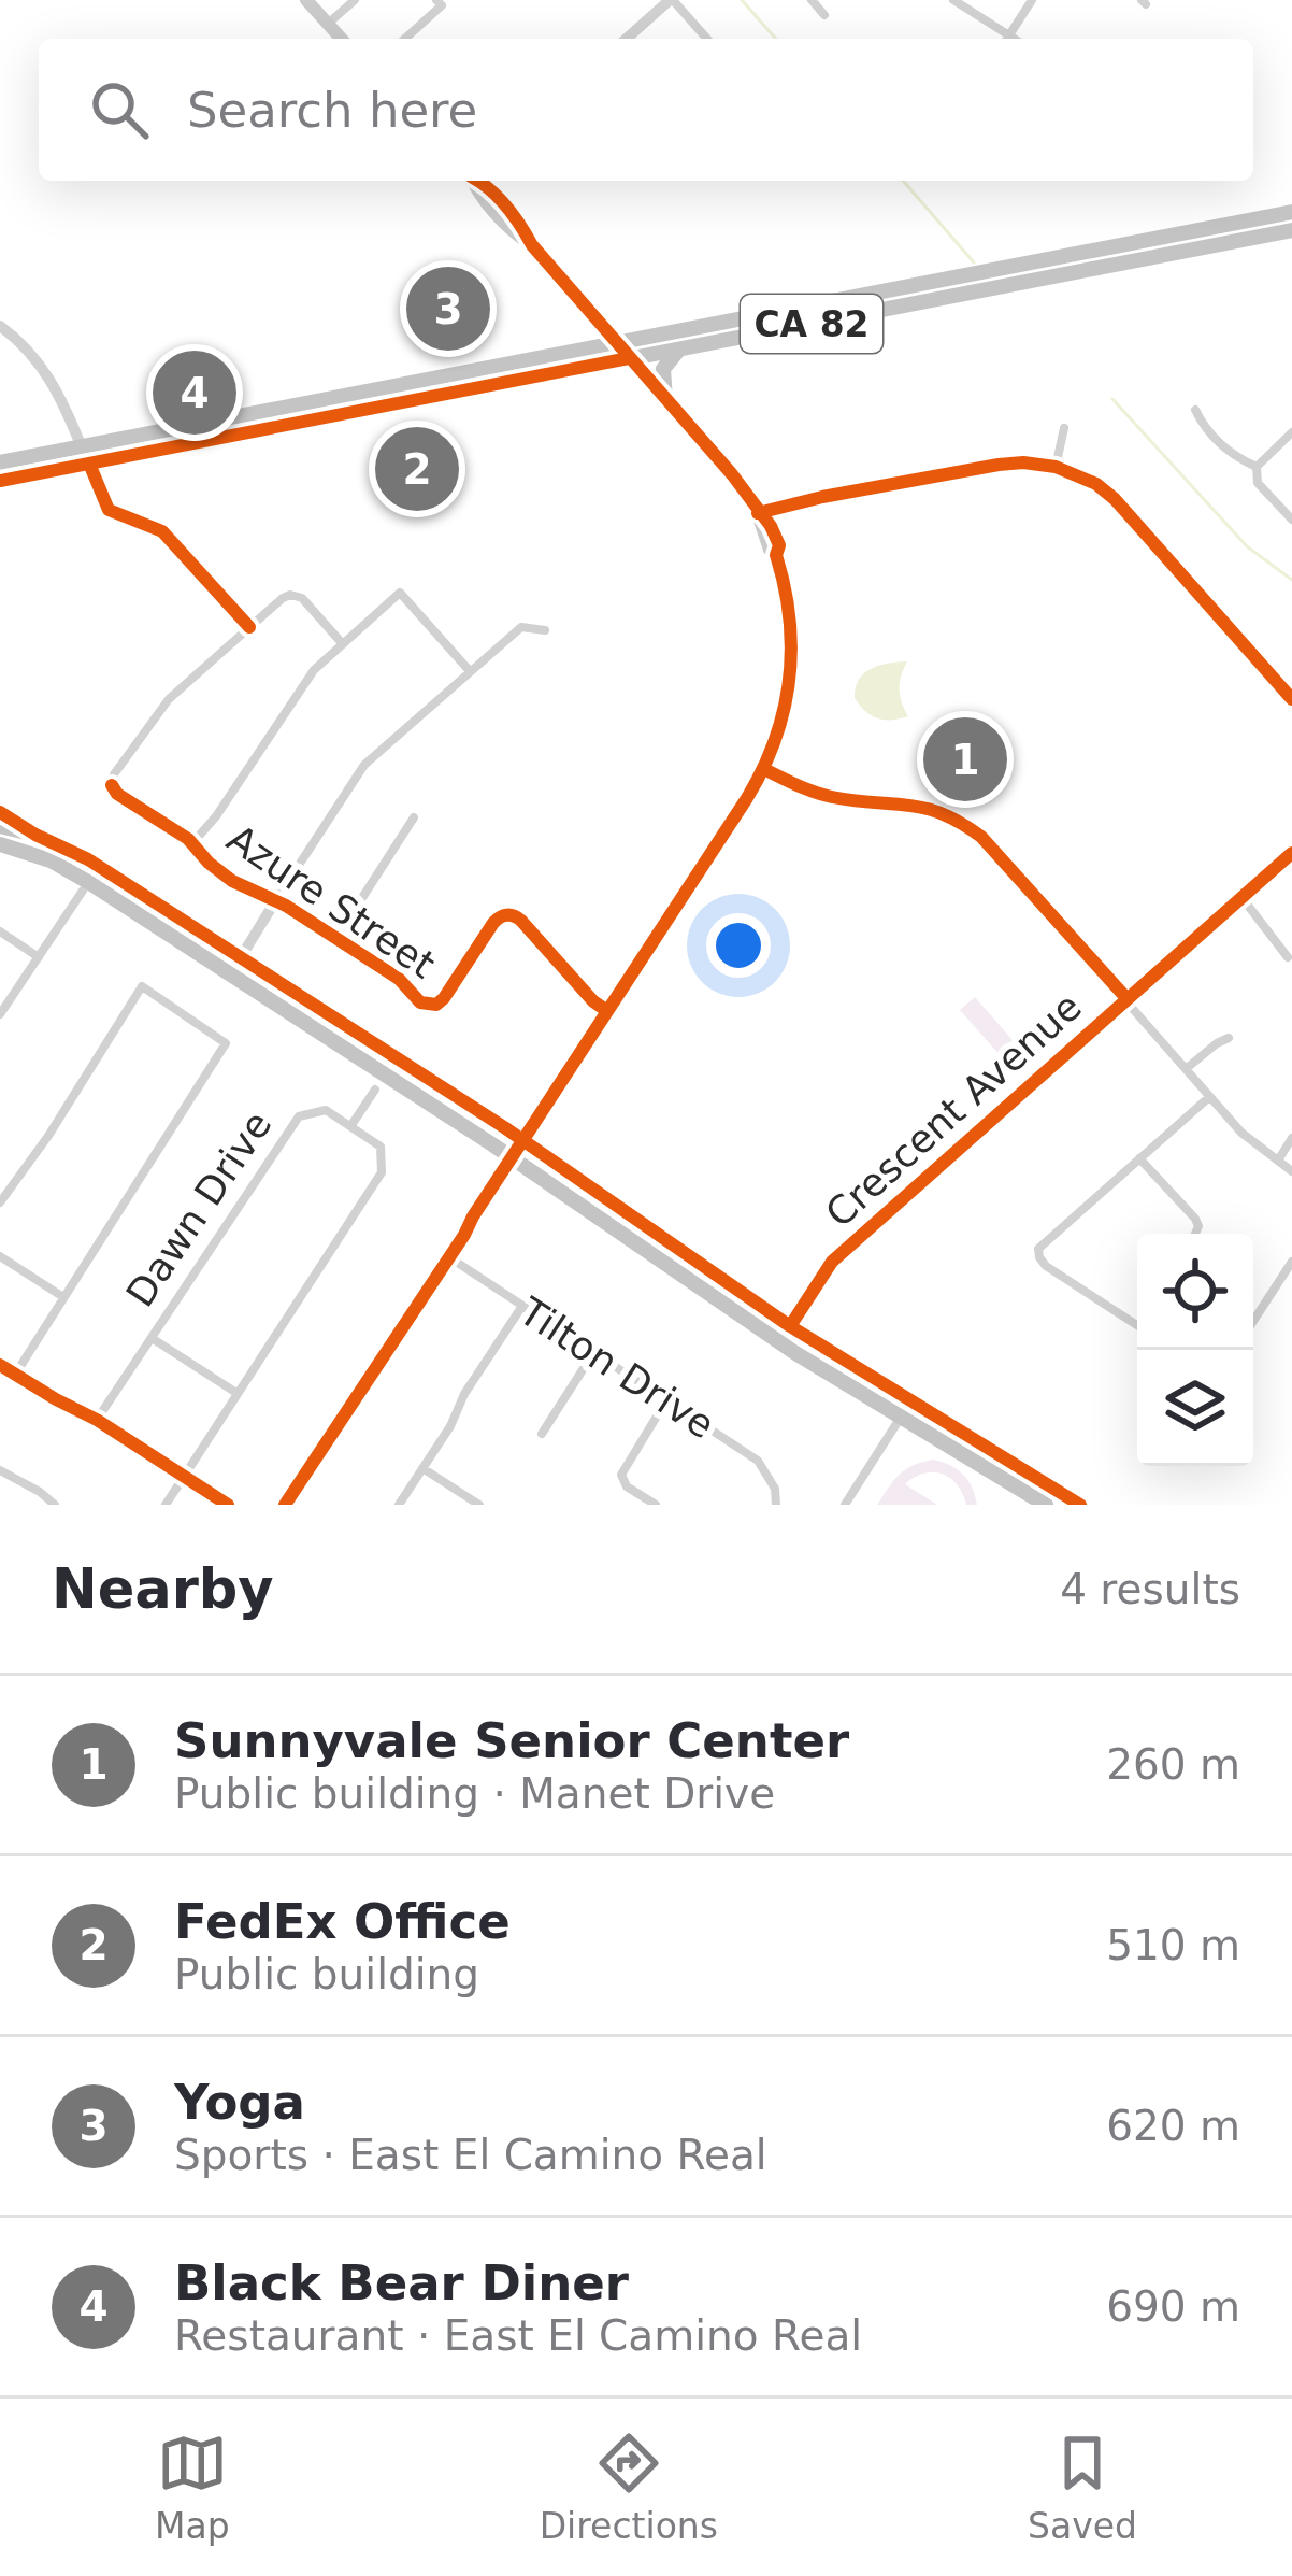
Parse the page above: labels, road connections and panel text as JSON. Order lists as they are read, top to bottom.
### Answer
{
  "streets": {
    "main road": ["CA 82"],
    "street": [
      "Azure Street",
      "Crescent Avenue",
      "Dawn Drive",
      "Tilton Drive"
    ]
  },
  "page": {
    "search": "Search here",
    "pins": [
      "3",
      "4",
      "2",
      "1"
    ],
    "heading": ["Nearby", "4 results"],
    "list": [
      {
        "mark": "1",
        "name": "Sunnyvale Senior Center",
        "note": "Public building · Manet Drive",
        "value": "260 m"
      },
      {
        "mark": "2",
        "name": "FedEx Office",
        "note": "Public building",
        "value": "510 m"
      },
      {
        "mark": "3",
        "name": "Yoga",
        "note": "Sports · East El Camino Real",
        "value": "620 m"
      },
      {
        "mark": "4",
        "name": "Black Bear Diner",
        "note": "Restaurant · East El Camino Real",
        "value": "690 m"
      }
    ],
    "nav": ["Map", "Directions", "Saved"]
  }
}
